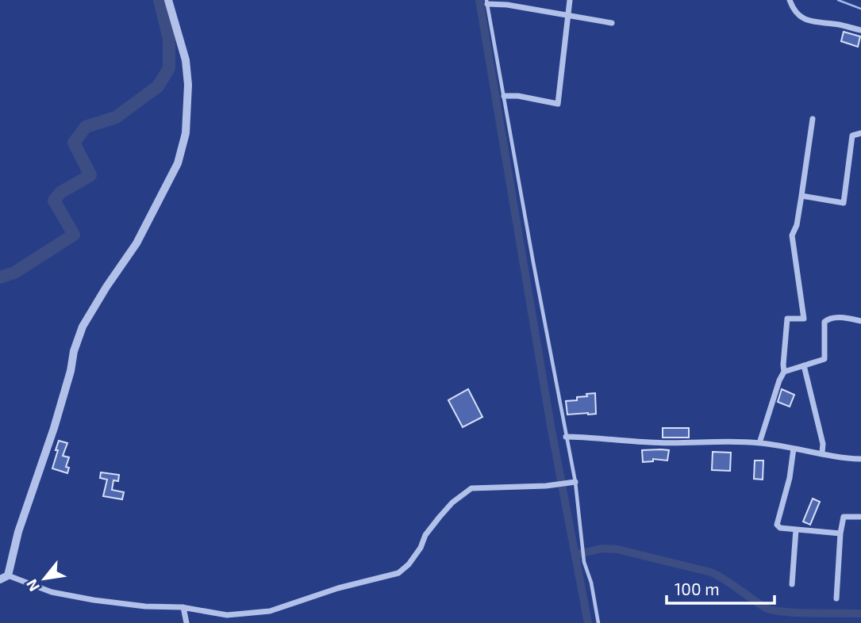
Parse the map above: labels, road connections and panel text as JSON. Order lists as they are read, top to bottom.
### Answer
{
  "scale_bar": "100 m",
  "north": "bottom left"
}
